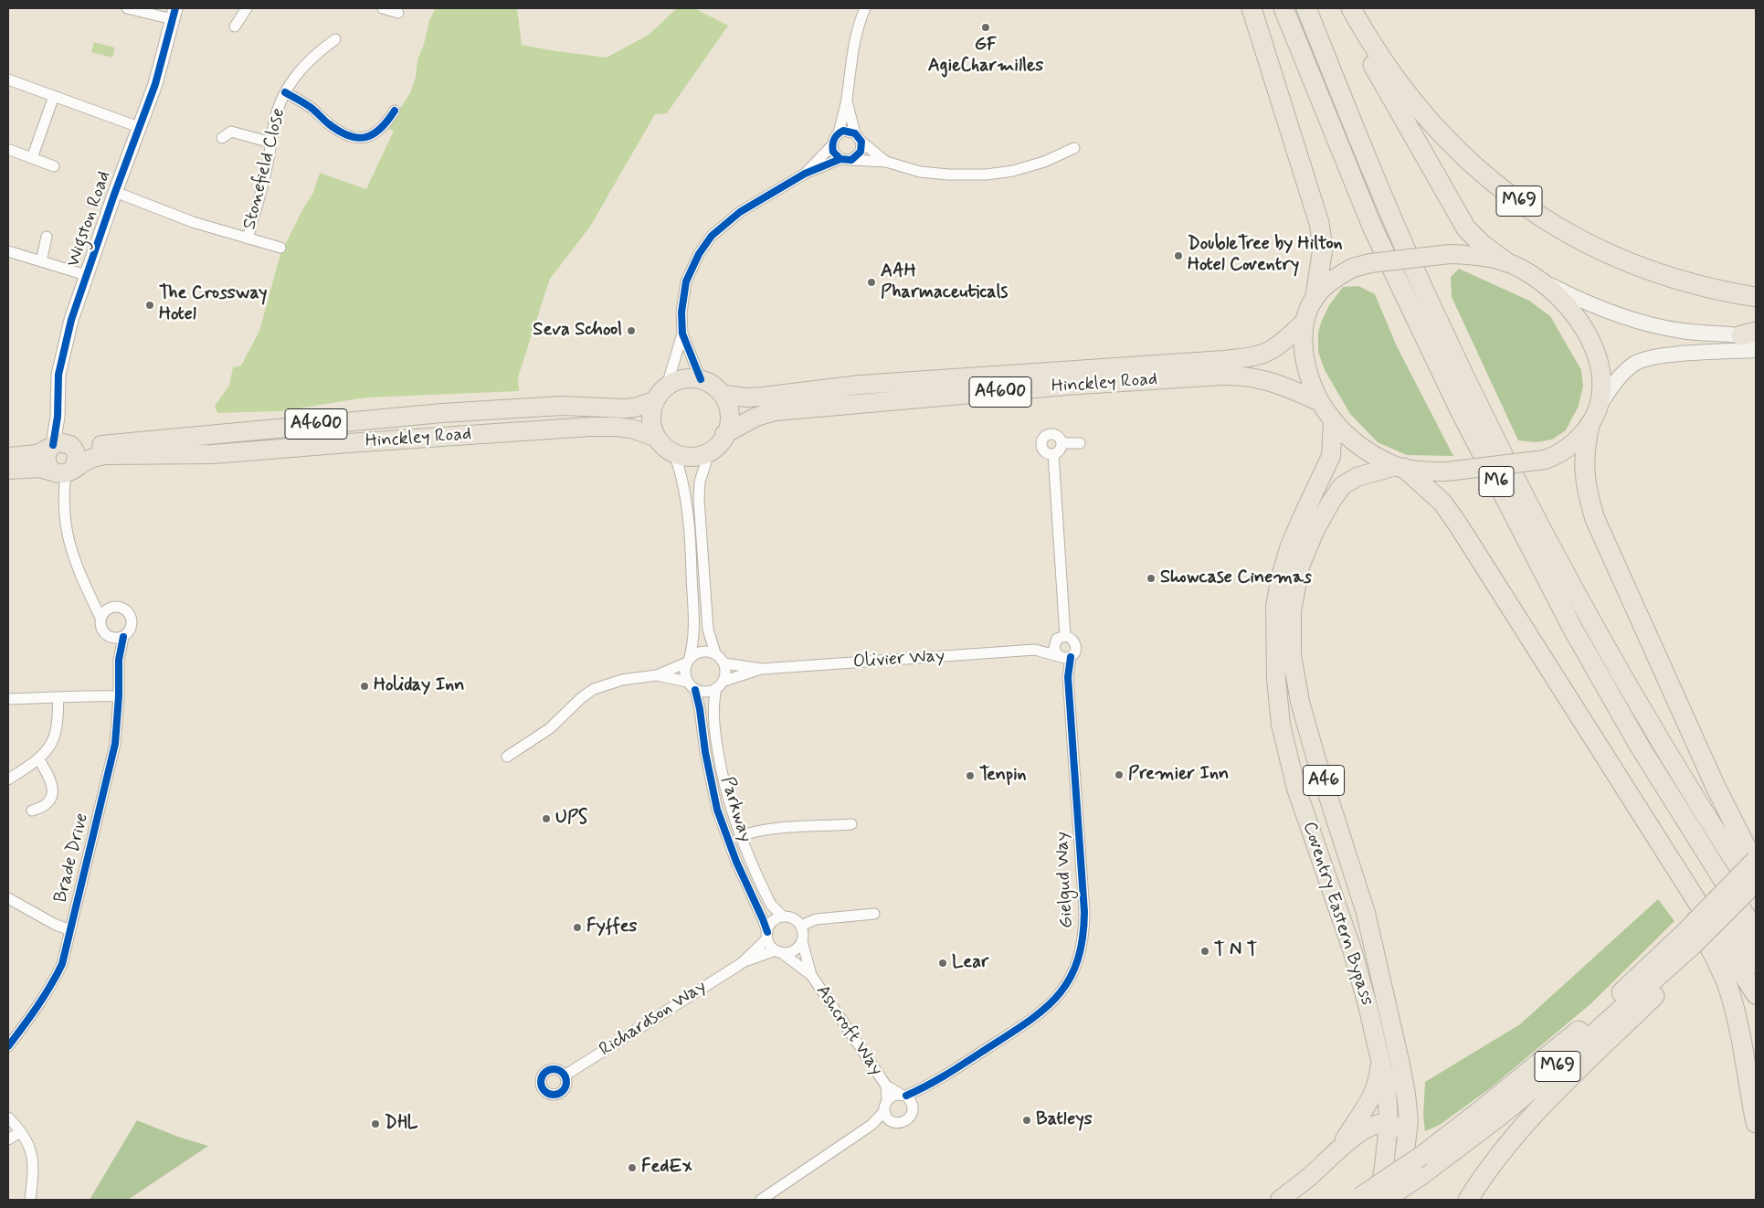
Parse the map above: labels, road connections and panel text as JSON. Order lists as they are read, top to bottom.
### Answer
{
  "streets": {
    "highway": [
      "M69",
      "Hinckley Road",
      "A4600",
      "M6",
      "A46",
      "Coventry Eastern Bypass"
    ],
    "street": [
      "Stonefield Close",
      "Wigston Road",
      "Olivier Way",
      "Parkway",
      "Brade Drive",
      "Gielgud Way",
      "Richardson Way",
      "Ashcroft Way"
    ]
  },
  "crossings": [
    ["M69", "Coventry Eastern Bypass"],
    ["Wigston Road", "Hinckley Road"],
    ["Olivier Way", "Parkway"],
    ["Olivier Way", "Gielgud Way"],
    ["A46", "Coventry Eastern Bypass"],
    ["Parkway", "Richardson Way"],
    ["Parkway", "Ashcroft Way"],
    ["Gielgud Way", "Ashcroft Way"],
    ["Richardson Way", "Ashcroft Way"]
  ],
  "places": [
    "GF AgieCharmilles",
    "DoubleTree by Hilton Hotel Coventry",
    "AAH Pharmaceuticals",
    "The Crossway Hotel",
    "Seva School",
    "Showcase Cinemas",
    "Holiday Inn",
    "Premier Inn",
    "Tenpin",
    "UPS",
    "Fyffes",
    "T N T",
    "Lear",
    "Batleys",
    "DHL",
    "FedEx"
  ]
}
